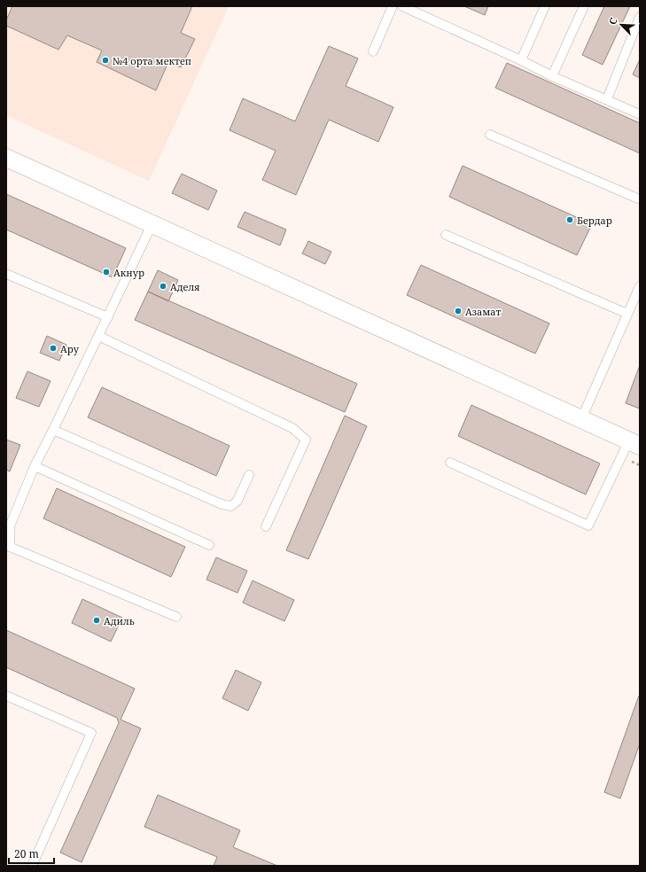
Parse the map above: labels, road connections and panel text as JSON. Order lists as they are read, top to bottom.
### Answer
{
  "places": [
    "№4 орта мектеп",
    "Бердар",
    "Акнур",
    "Аделя",
    "Азамат",
    "Ару",
    "Адиль"
  ],
  "scale_bar": "20 m",
  "north": "top left"
}
